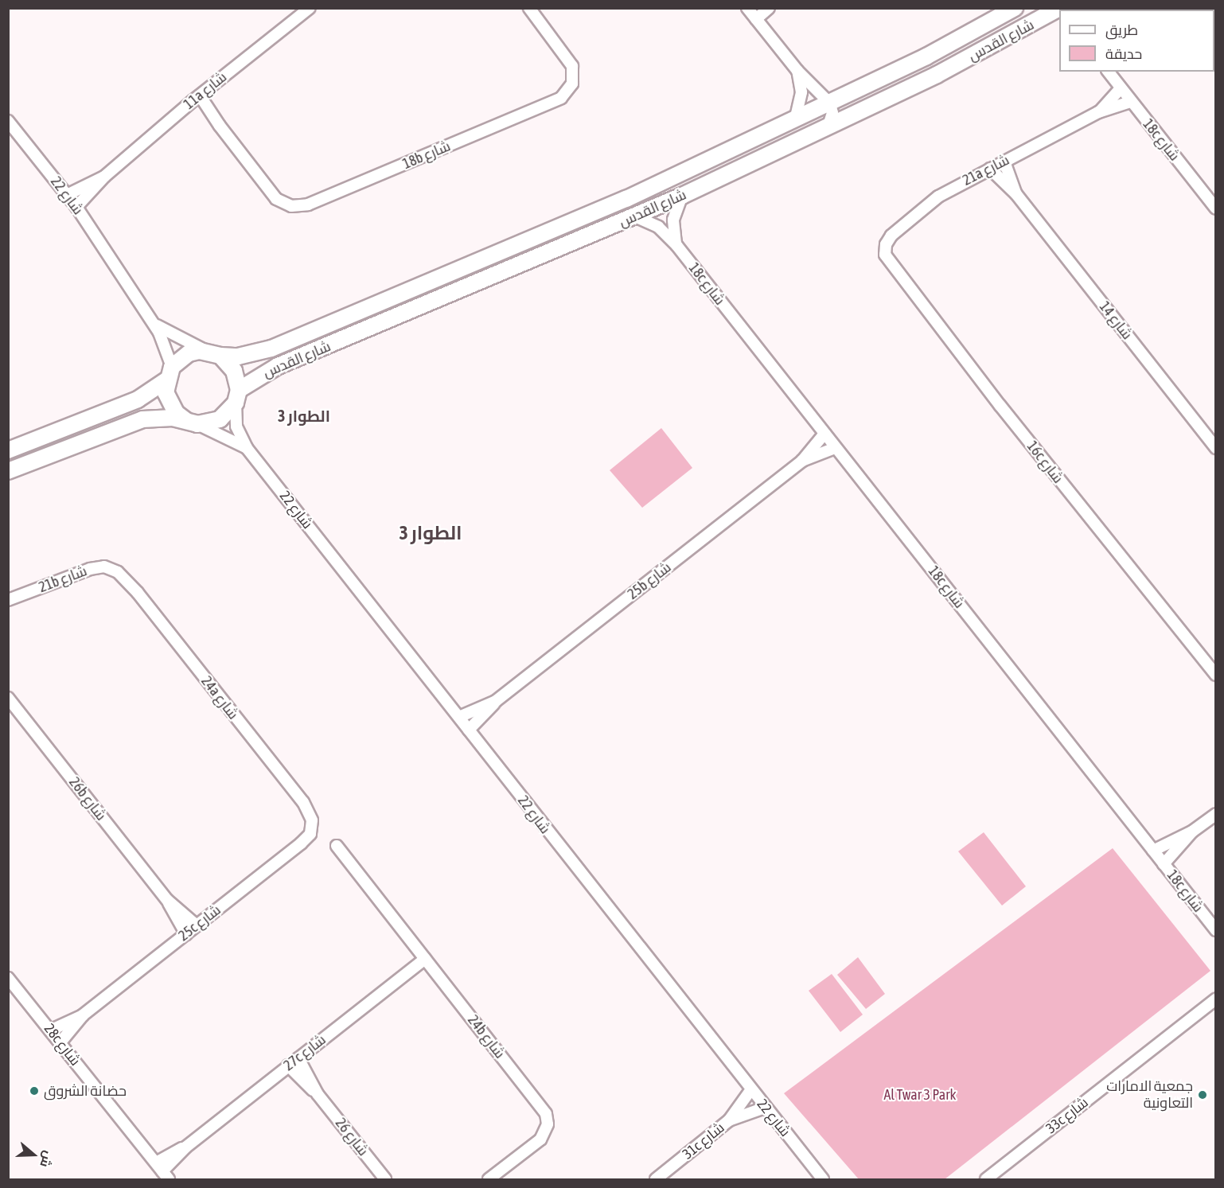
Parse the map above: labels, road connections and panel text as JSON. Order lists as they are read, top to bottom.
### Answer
{
  "streets": {
    "main road": ["شارع القدس"],
    "street": [
      "11a شارع",
      "18c شارع",
      "18b شارع",
      "21a شارع",
      "شارع 22",
      "شارع 14",
      "16c شارع",
      "21b شارع",
      "25b شارع",
      "24a شارع",
      "26b شارع",
      "25c شارع",
      "24b شارع",
      "28c شارع",
      "27c شارع",
      "33c شارع",
      "شارع 26",
      "31c شارع"
    ]
  },
  "crossings": [
    ["شارع القدس", "18c شارع"],
    ["شارع القدس", "شارع 22"],
    ["11a شارع", "18b شارع"],
    ["11a شارع", "شارع 22"],
    ["18c شارع", "21a شارع"],
    ["18c شارع", "25b شارع"],
    ["21a شارع", "شارع 14"],
    ["21a شارع", "16c شارع"],
    ["شارع 22", "25b شارع"],
    ["شارع 22", "31c شارع"],
    ["21b شارع", "24a شارع"],
    ["24a شارع", "25c شارع"],
    ["26b شارع", "25c شارع"],
    ["25c شارع", "28c شارع"],
    ["24b شارع", "27c شارع"],
    ["28c شارع", "27c شارع"],
    ["27c شارع", "شارع 26"]
  ],
  "districts": ["الطوار 3", "الطوار 3"],
  "parks": ["Al Twar 3 Park"],
  "places": ["حضانة الشروق", "جمعية الامارات التعاونية"],
  "legend": ["طريق", "حديقة"],
  "north": "right"
}
